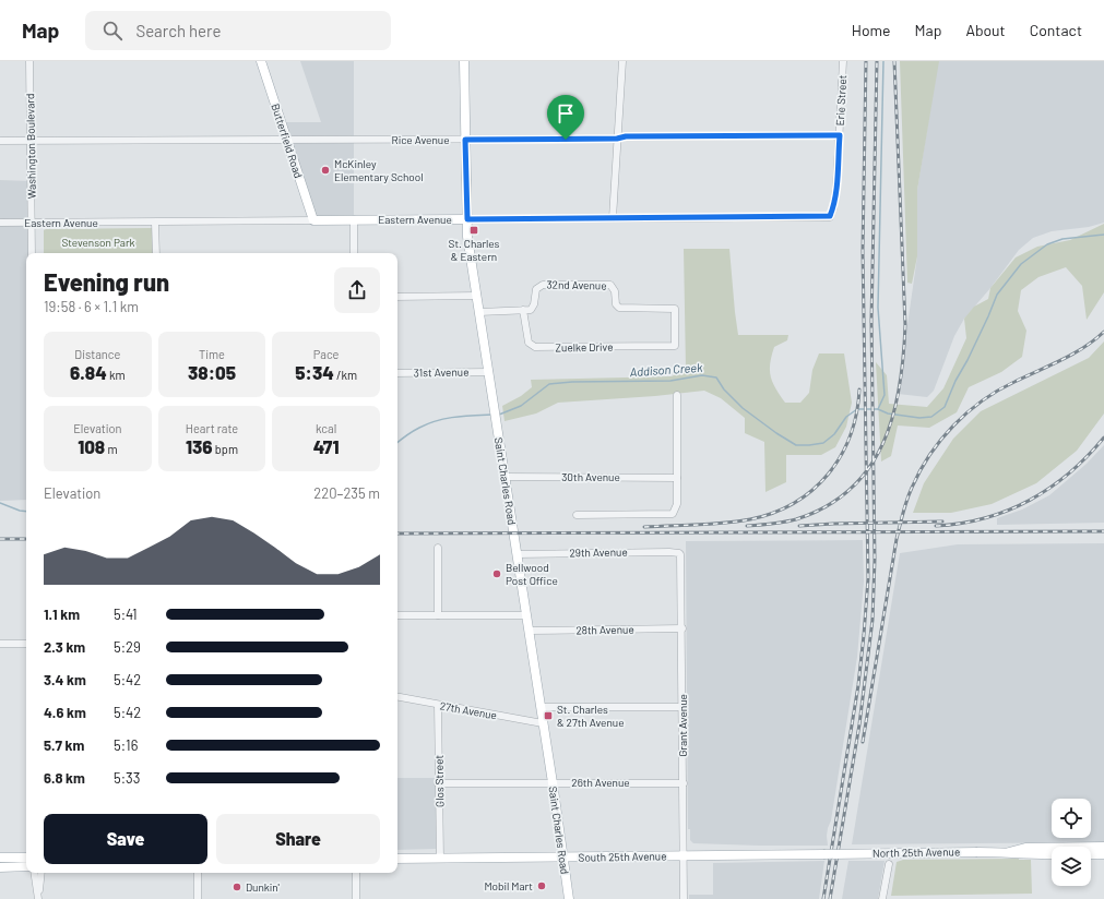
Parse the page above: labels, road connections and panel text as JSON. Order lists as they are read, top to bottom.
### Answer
{
  "streets": {
    "main road": [
      "Butterfield Road",
      "Eastern Avenue",
      "Saint Charles Road",
      "North 25th Avenue",
      "South 25th Avenue"
    ],
    "street": [
      "Erie Street",
      "Rice Avenue",
      "Washington Boulevard",
      "32nd Avenue",
      "Zuelke Drive",
      "31st Avenue",
      "30th Avenue",
      "29th Avenue",
      "28th Avenue",
      "27th Avenue",
      "Grant Avenue",
      "Glos Street",
      "26th Avenue"
    ]
  },
  "crossings": [
    ["Erie Street", "Rice Avenue"],
    ["Erie Street", "Eastern Avenue"],
    ["Rice Avenue", "Butterfield Road"],
    ["Rice Avenue", "Washington Boulevard"],
    ["Rice Avenue", "Saint Charles Road"],
    ["Butterfield Road", "Eastern Avenue"],
    ["Washington Boulevard", "Eastern Avenue"],
    ["Eastern Avenue", "Saint Charles Road"],
    ["32nd Avenue", "Zuelke Drive"],
    ["31st Avenue", "Saint Charles Road"],
    ["30th Avenue", "Saint Charles Road"],
    ["Saint Charles Road", "29th Avenue"],
    ["Saint Charles Road", "28th Avenue"],
    ["Saint Charles Road", "27th Avenue"],
    ["Saint Charles Road", "26th Avenue"],
    ["Saint Charles Road", "South 25th Avenue"],
    ["29th Avenue", "Grant Avenue"],
    ["28th Avenue", "Grant Avenue"],
    ["27th Avenue", "Glos Street"],
    ["Grant Avenue", "26th Avenue"],
    ["Grant Avenue", "South 25th Avenue"],
    ["Glos Street", "26th Avenue"],
    ["Glos Street", "South 25th Avenue"],
    ["North 25th Avenue", "South 25th Avenue"]
  ],
  "water": ["Addison Creek"],
  "parks": ["Stevenson Park"],
  "places": {
    "other": [
      "McKinley Elementary School",
      "Bellwood Post Office",
      "Mobil Mart",
      "Dunkin'"
    ],
    "transit": ["St. Charles & Eastern", "St. Charles & 27th Avenue"]
  },
  "page": {
    "header": "Map",
    "search": "Search here",
    "nav": [
      "Home",
      "Map",
      "About",
      "Contact"
    ],
    "heading": ["Evening run", "19:58 · 6 × 1.1 km"],
    "stats": [
      ["Distance", "6.84 km"],
      ["Time", "38:05"],
      ["Pace", "5:34 /km"],
      ["Elevation", "108 m"],
      ["Heart rate", "136 bpm"],
      ["kcal", "471"]
    ],
    "chart": ["Elevation", "220–235 m"],
    "list": [
      {
        "name": "1.1 km",
        "note": "5:41"
      },
      {
        "name": "2.3 km",
        "note": "5:29"
      },
      {
        "name": "3.4 km",
        "note": "5:42"
      },
      {
        "name": "4.6 km",
        "note": "5:42"
      },
      {
        "name": "5.7 km",
        "note": "5:16"
      },
      {
        "name": "6.8 km",
        "note": "5:33"
      }
    ],
    "buttons": ["Save", "Share"]
  }
}
